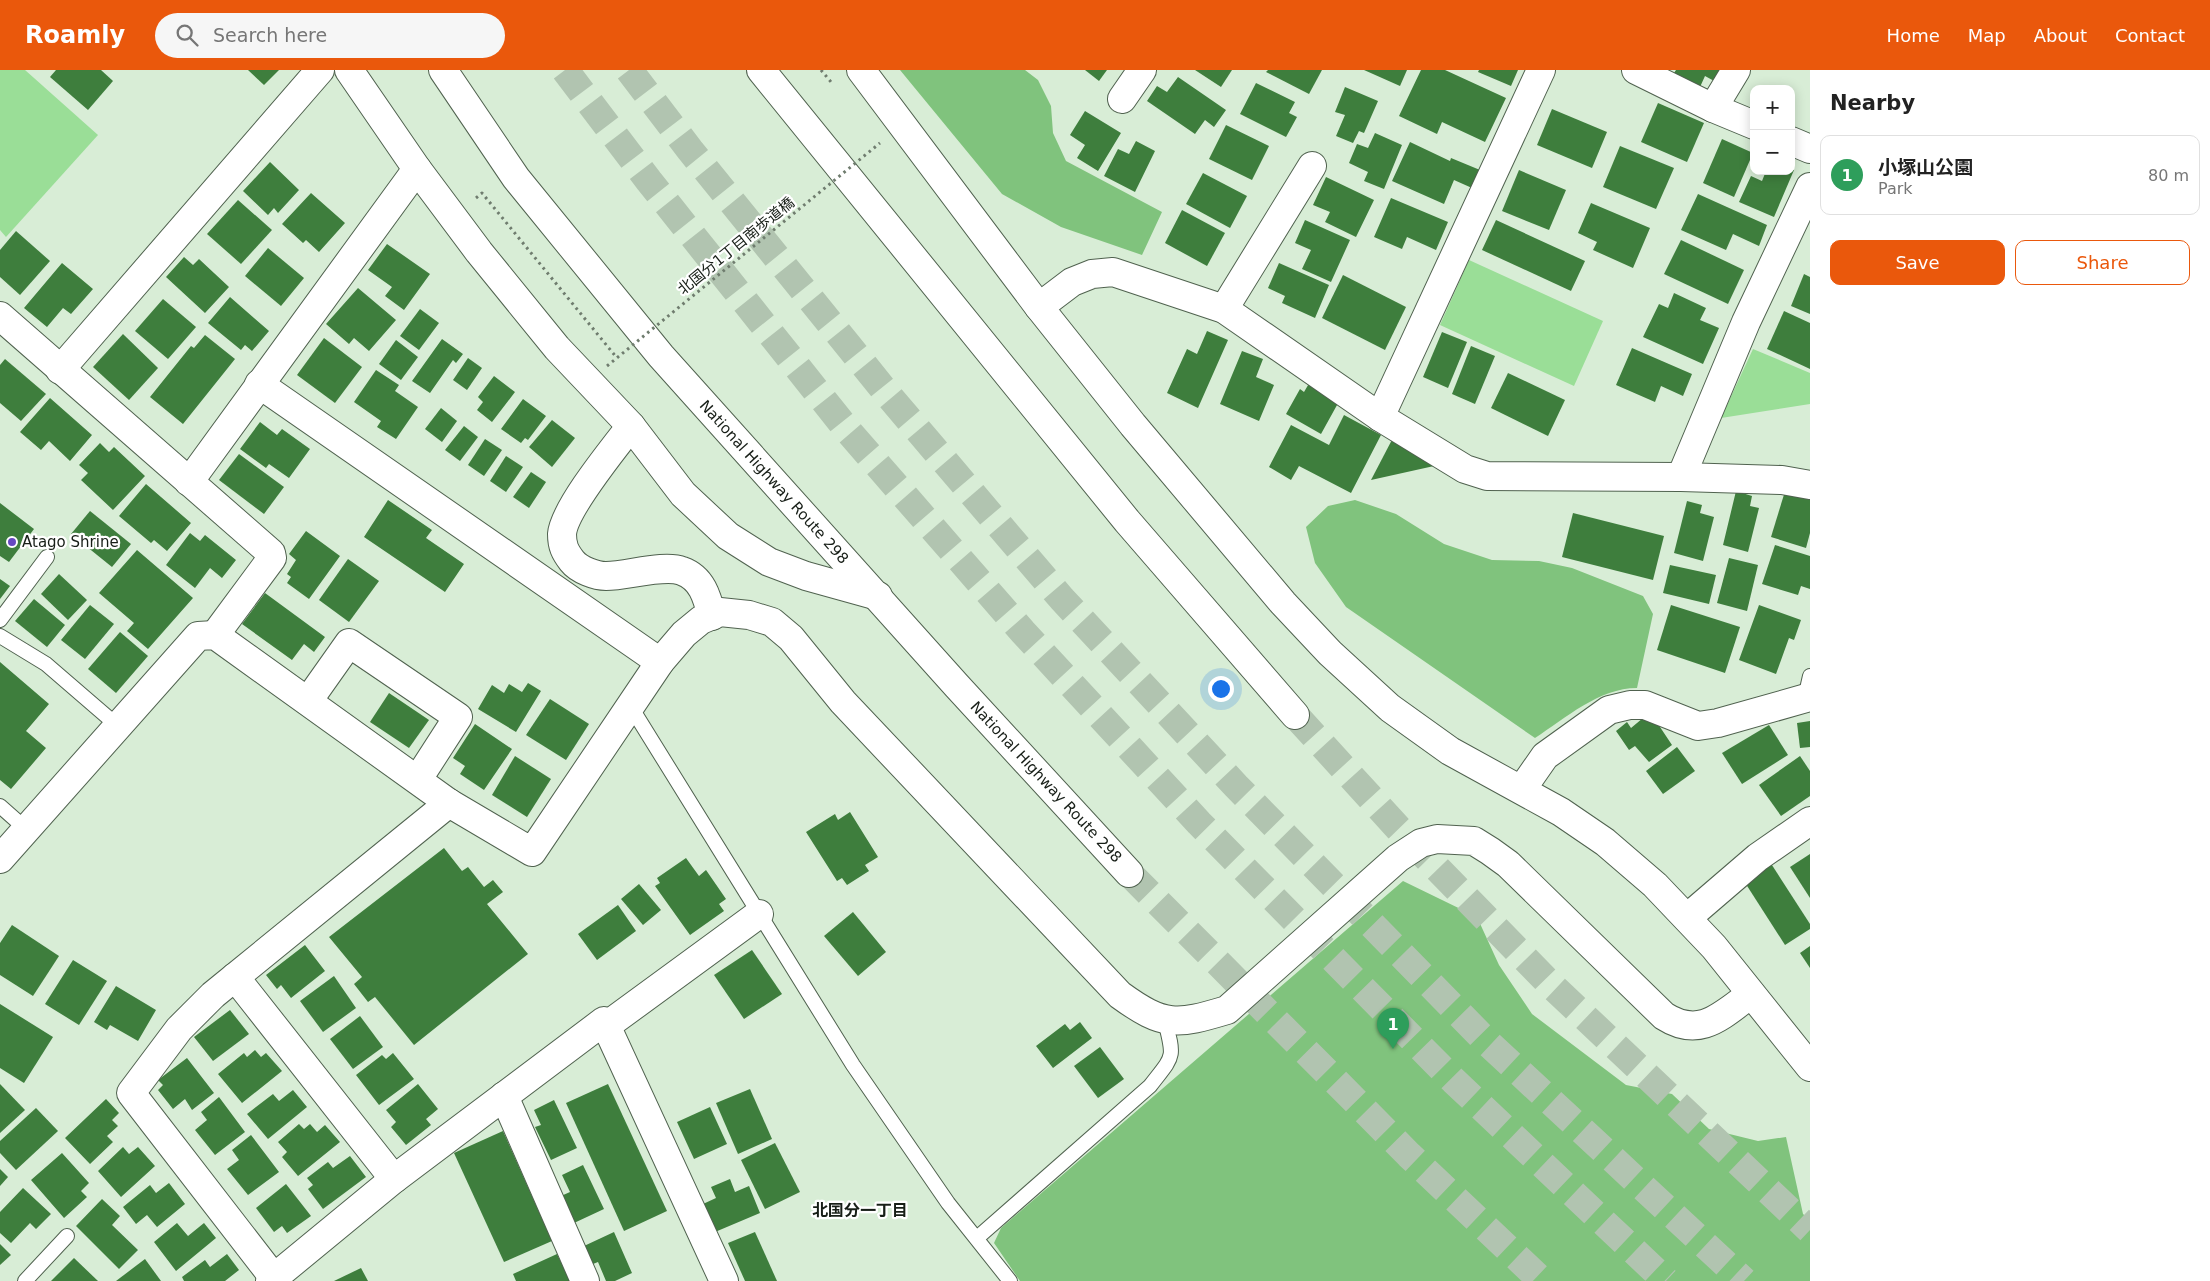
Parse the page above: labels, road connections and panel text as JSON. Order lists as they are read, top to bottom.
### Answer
{
  "streets": {
    "main road": ["National Highway Route 298"],
    "path": ["北国分1丁目南歩道橋"]
  },
  "districts": ["北国分一丁目"],
  "places": ["Atago Shrine"],
  "page": {
    "header": "Roamly",
    "search": "Search here",
    "nav": [
      "Home",
      "Map",
      "About",
      "Contact"
    ],
    "heading": "Nearby",
    "map_buttons": ["+", "−"],
    "list": [
      {
        "mark": "1",
        "name": "小塚山公園",
        "note": "Park",
        "value": "80 m"
      }
    ],
    "buttons": ["Save", "Share"],
    "pins": "1"
  }
}
